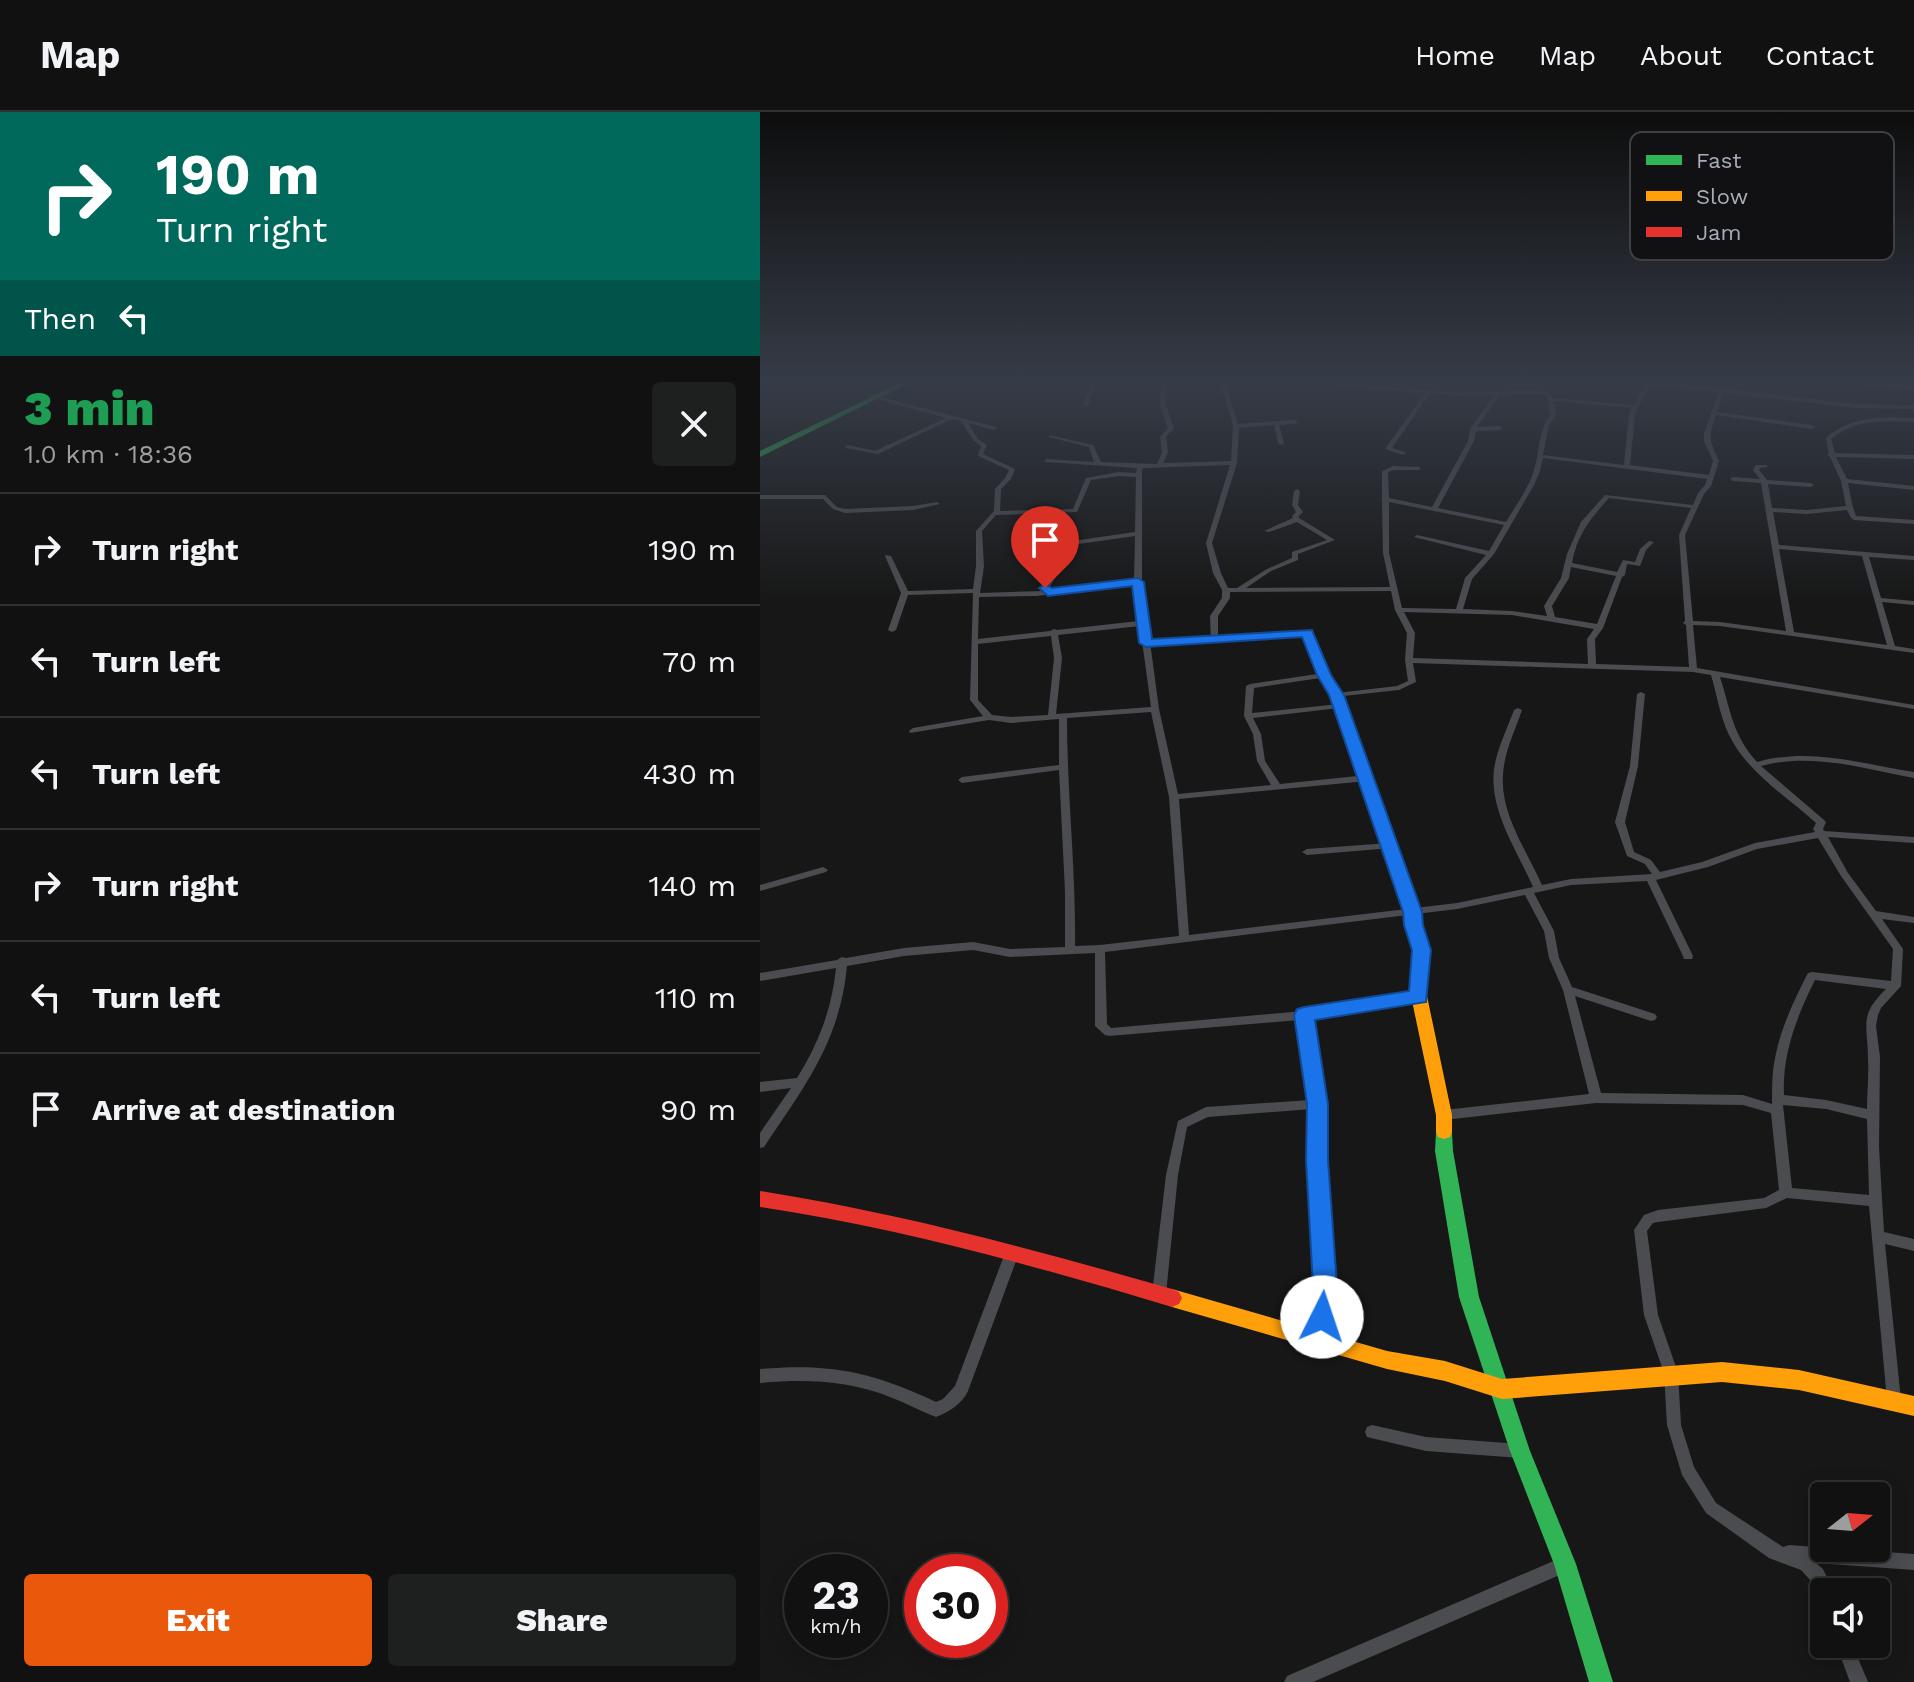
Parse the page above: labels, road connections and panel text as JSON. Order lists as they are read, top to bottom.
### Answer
{
  "legend": ["Fast", "Slow", "Jam"],
  "north": "right",
  "page": {
    "header": "Map",
    "nav": [
      "Home",
      "Map",
      "About",
      "Contact"
    ],
    "turn": ["190 m", "Turn right"],
    "then": "Then",
    "heading": ["3 min", "1.0 km · 18:36"],
    "list": [
      {
        "name": "Turn right",
        "value": "190 m"
      },
      {
        "name": "Turn left",
        "value": "70 m"
      },
      {
        "name": "Turn left",
        "value": "430 m"
      },
      {
        "name": "Turn right",
        "value": "140 m"
      },
      {
        "name": "Turn left",
        "value": "110 m"
      },
      {
        "name": "Arrive at destination",
        "value": "90 m"
      }
    ],
    "speed": "23 km/h",
    "limit": "30",
    "buttons": ["Exit", "Share"]
  }
}
